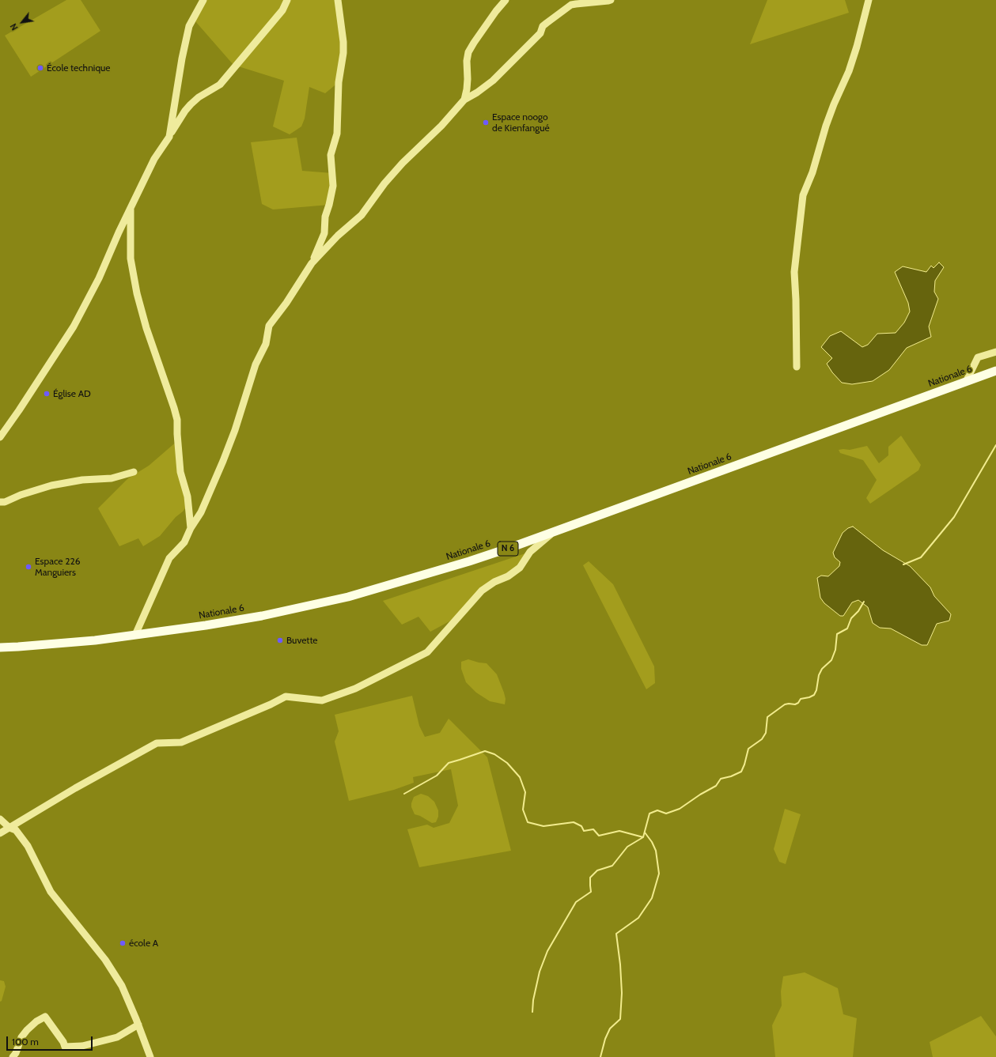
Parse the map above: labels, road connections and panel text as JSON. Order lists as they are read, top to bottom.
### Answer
{
  "streets": {
    "main road": ["Nationale 6", "N 6"]
  },
  "places": [
    "École technique",
    "Espace noogo de Kienfangué",
    "Église AD",
    "Espace 226 Manguiers",
    "Buvette",
    "école A"
  ],
  "scale_bar": "100 m",
  "north": "bottom left"
}
